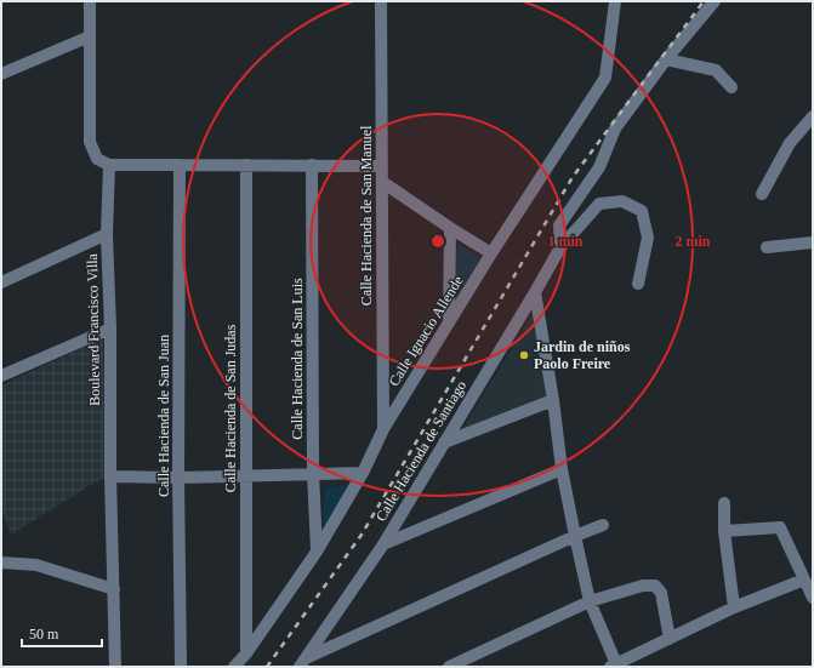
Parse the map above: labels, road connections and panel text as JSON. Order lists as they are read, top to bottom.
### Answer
{
  "streets": {
    "street": [
      "Calle Hacienda de San Manuel",
      "Boulevard Francisco Villa",
      "Calle Ignacio Allende",
      "Calle Hacienda de San Luis",
      "Calle Hacienda de San Judas",
      "Calle Hacienda de San Juan",
      "Calle Hacienda de Santiago"
    ]
  },
  "crossings": [
    ["Calle Hacienda de San Manuel", "Calle Ignacio Allende"],
    ["Calle Ignacio Allende", "Calle Hacienda de San Luis"],
    ["Calle Ignacio Allende", "Calle Hacienda de San Judas"]
  ],
  "places": ["Jardin de niños Paolo Freire"],
  "scale_bar": "50 m",
  "rings": ["1 min", "2 min"]
}
